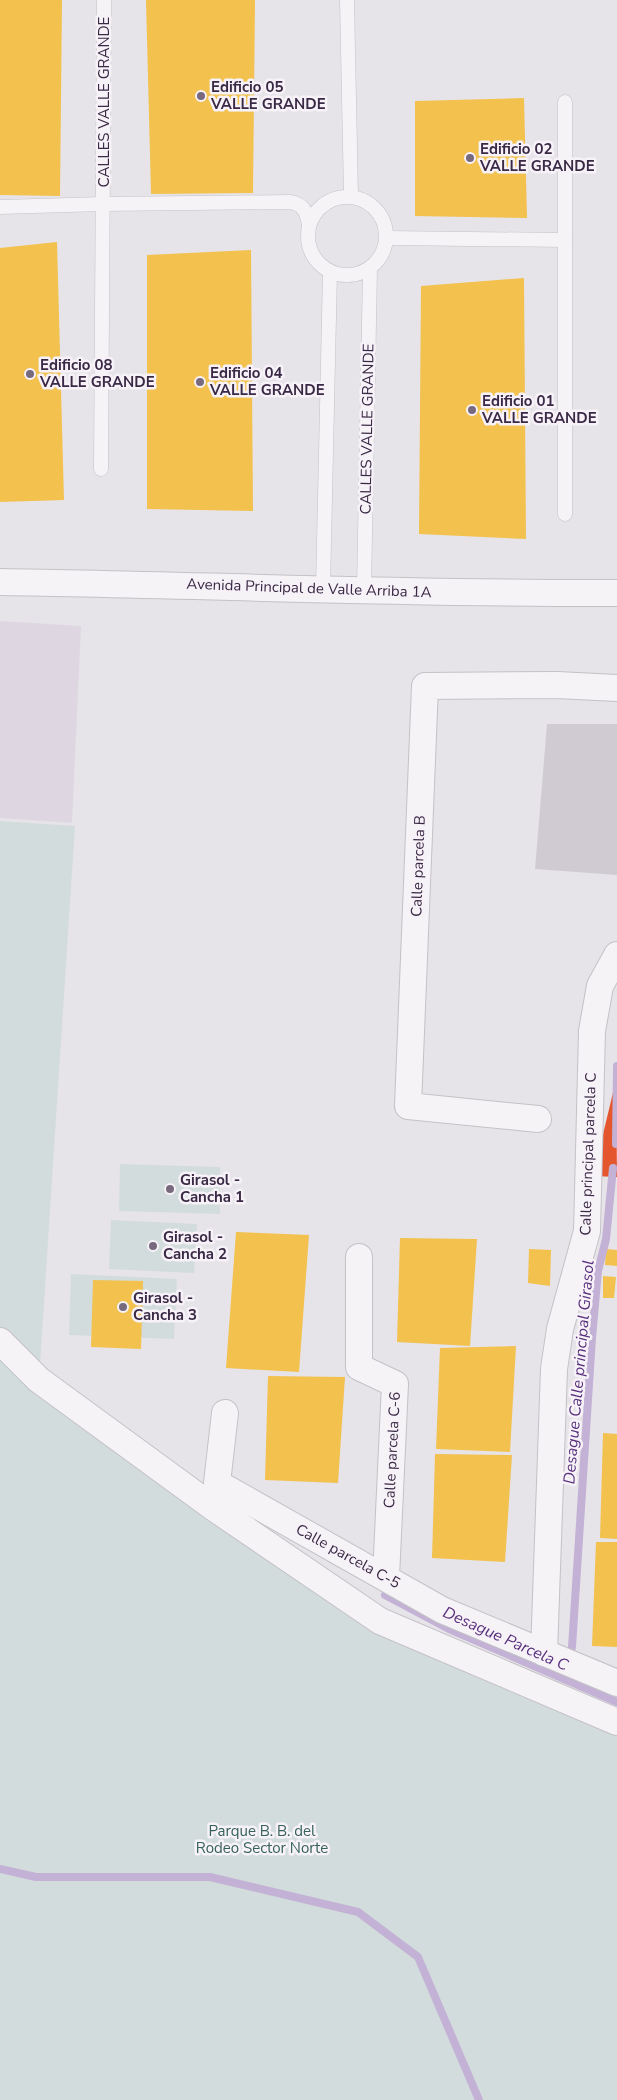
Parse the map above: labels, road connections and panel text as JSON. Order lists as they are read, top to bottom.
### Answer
{
  "streets": {
    "street": [
      "Avenida Principal de Valle Arriba 1A",
      "Calle parcela B",
      "Calle principal parcela C",
      "Calle parcela C-6",
      "Calle parcela C-5"
    ],
    "lane": ["CALLES VALLE GRANDE"]
  },
  "crossings": [
    ["CALLES VALLE GRANDE", "Avenida Principal de Valle Arriba 1A"],
    ["Calle principal parcela C", "Calle parcela C-5"],
    ["Calle parcela C-6", "Calle parcela C-5"]
  ],
  "water": ["Desague Calle principal Girasol", "Desague Parcela C"],
  "parks": ["Parque B. B. del Rodeo Sector Norte"],
  "places": [
    "Edificio 05 VALLE GRANDE",
    "Edificio 02 VALLE GRANDE",
    "Edificio 08 VALLE GRANDE",
    "Edificio 04 VALLE GRANDE",
    "Edificio 01 VALLE GRANDE",
    "Girasol - Cancha 1",
    "Girasol - Cancha 2",
    "Girasol - Cancha 3"
  ]
}
